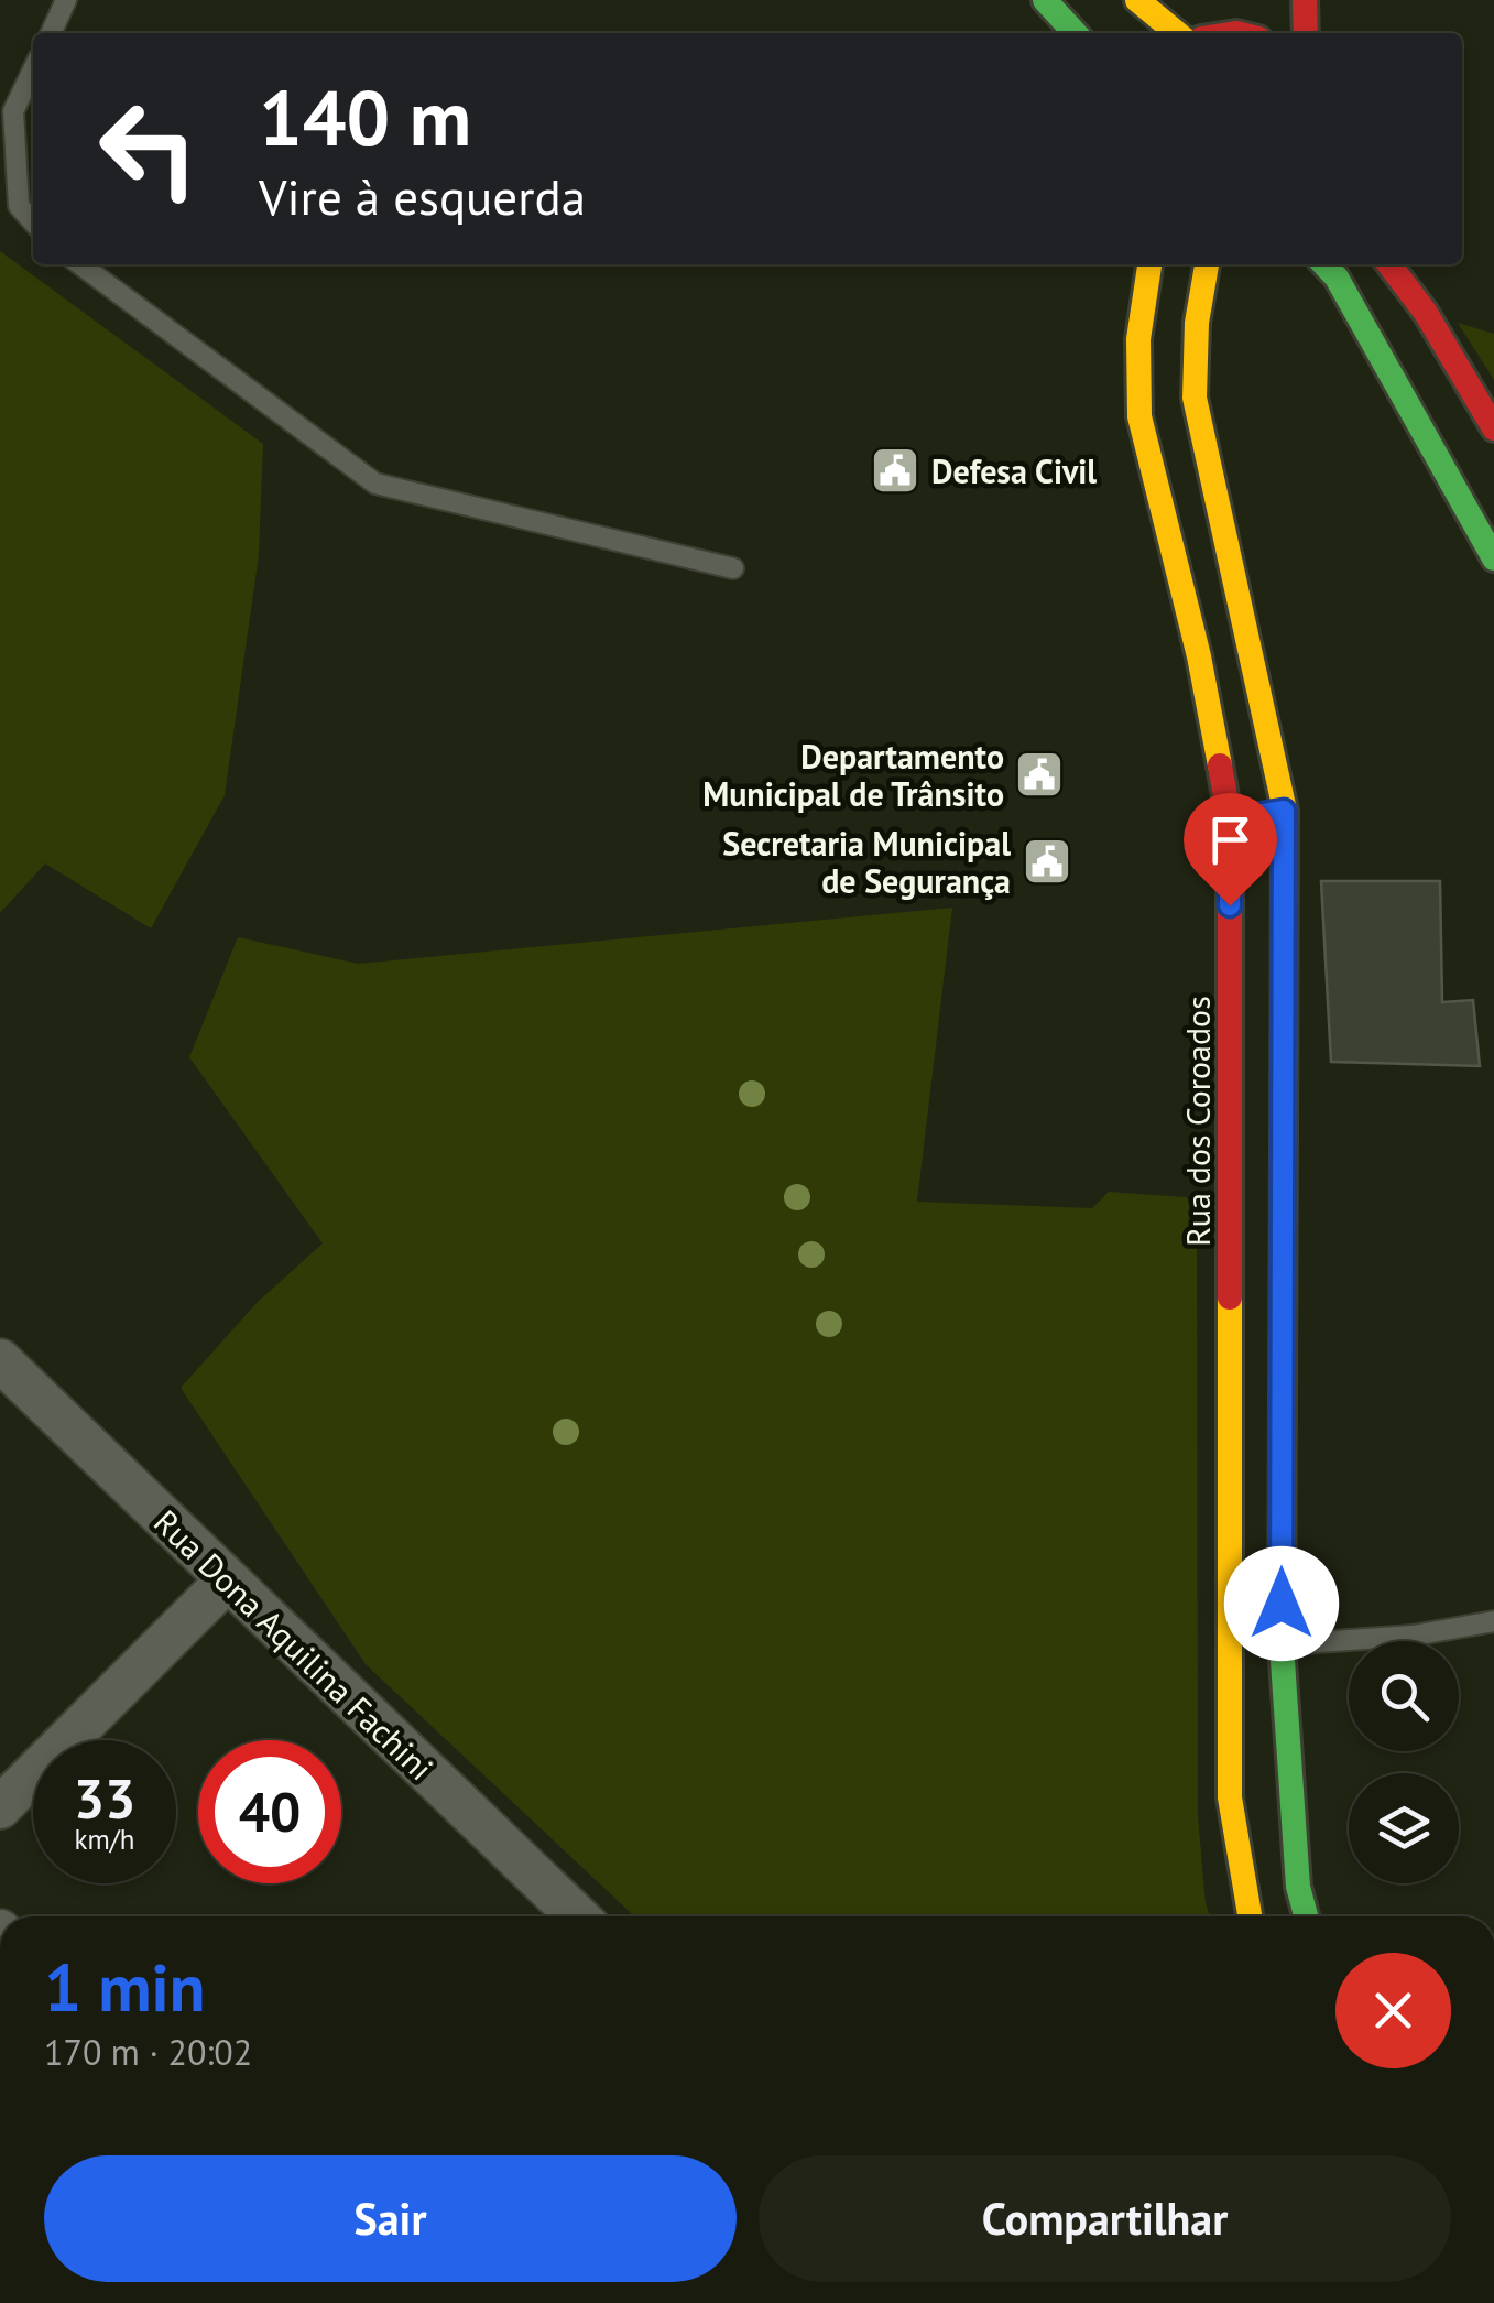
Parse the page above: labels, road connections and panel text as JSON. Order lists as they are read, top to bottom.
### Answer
{
  "streets": {
    "street": ["Rua dos Coroados", "Rua Dona Aquilina Fachini"]
  },
  "places": {
    "public building": ["Defesa Civil", "Departamento Municipal de Trânsito", "Secretaria Municipal de Segurança"]
  },
  "page": {
    "turn": ["140 m", "Vire à esquerda"],
    "speed": "33 km/h",
    "limit": "40",
    "heading": ["1 min", "170 m · 20:02"],
    "buttons": ["Sair", "Compartilhar"]
  }
}
